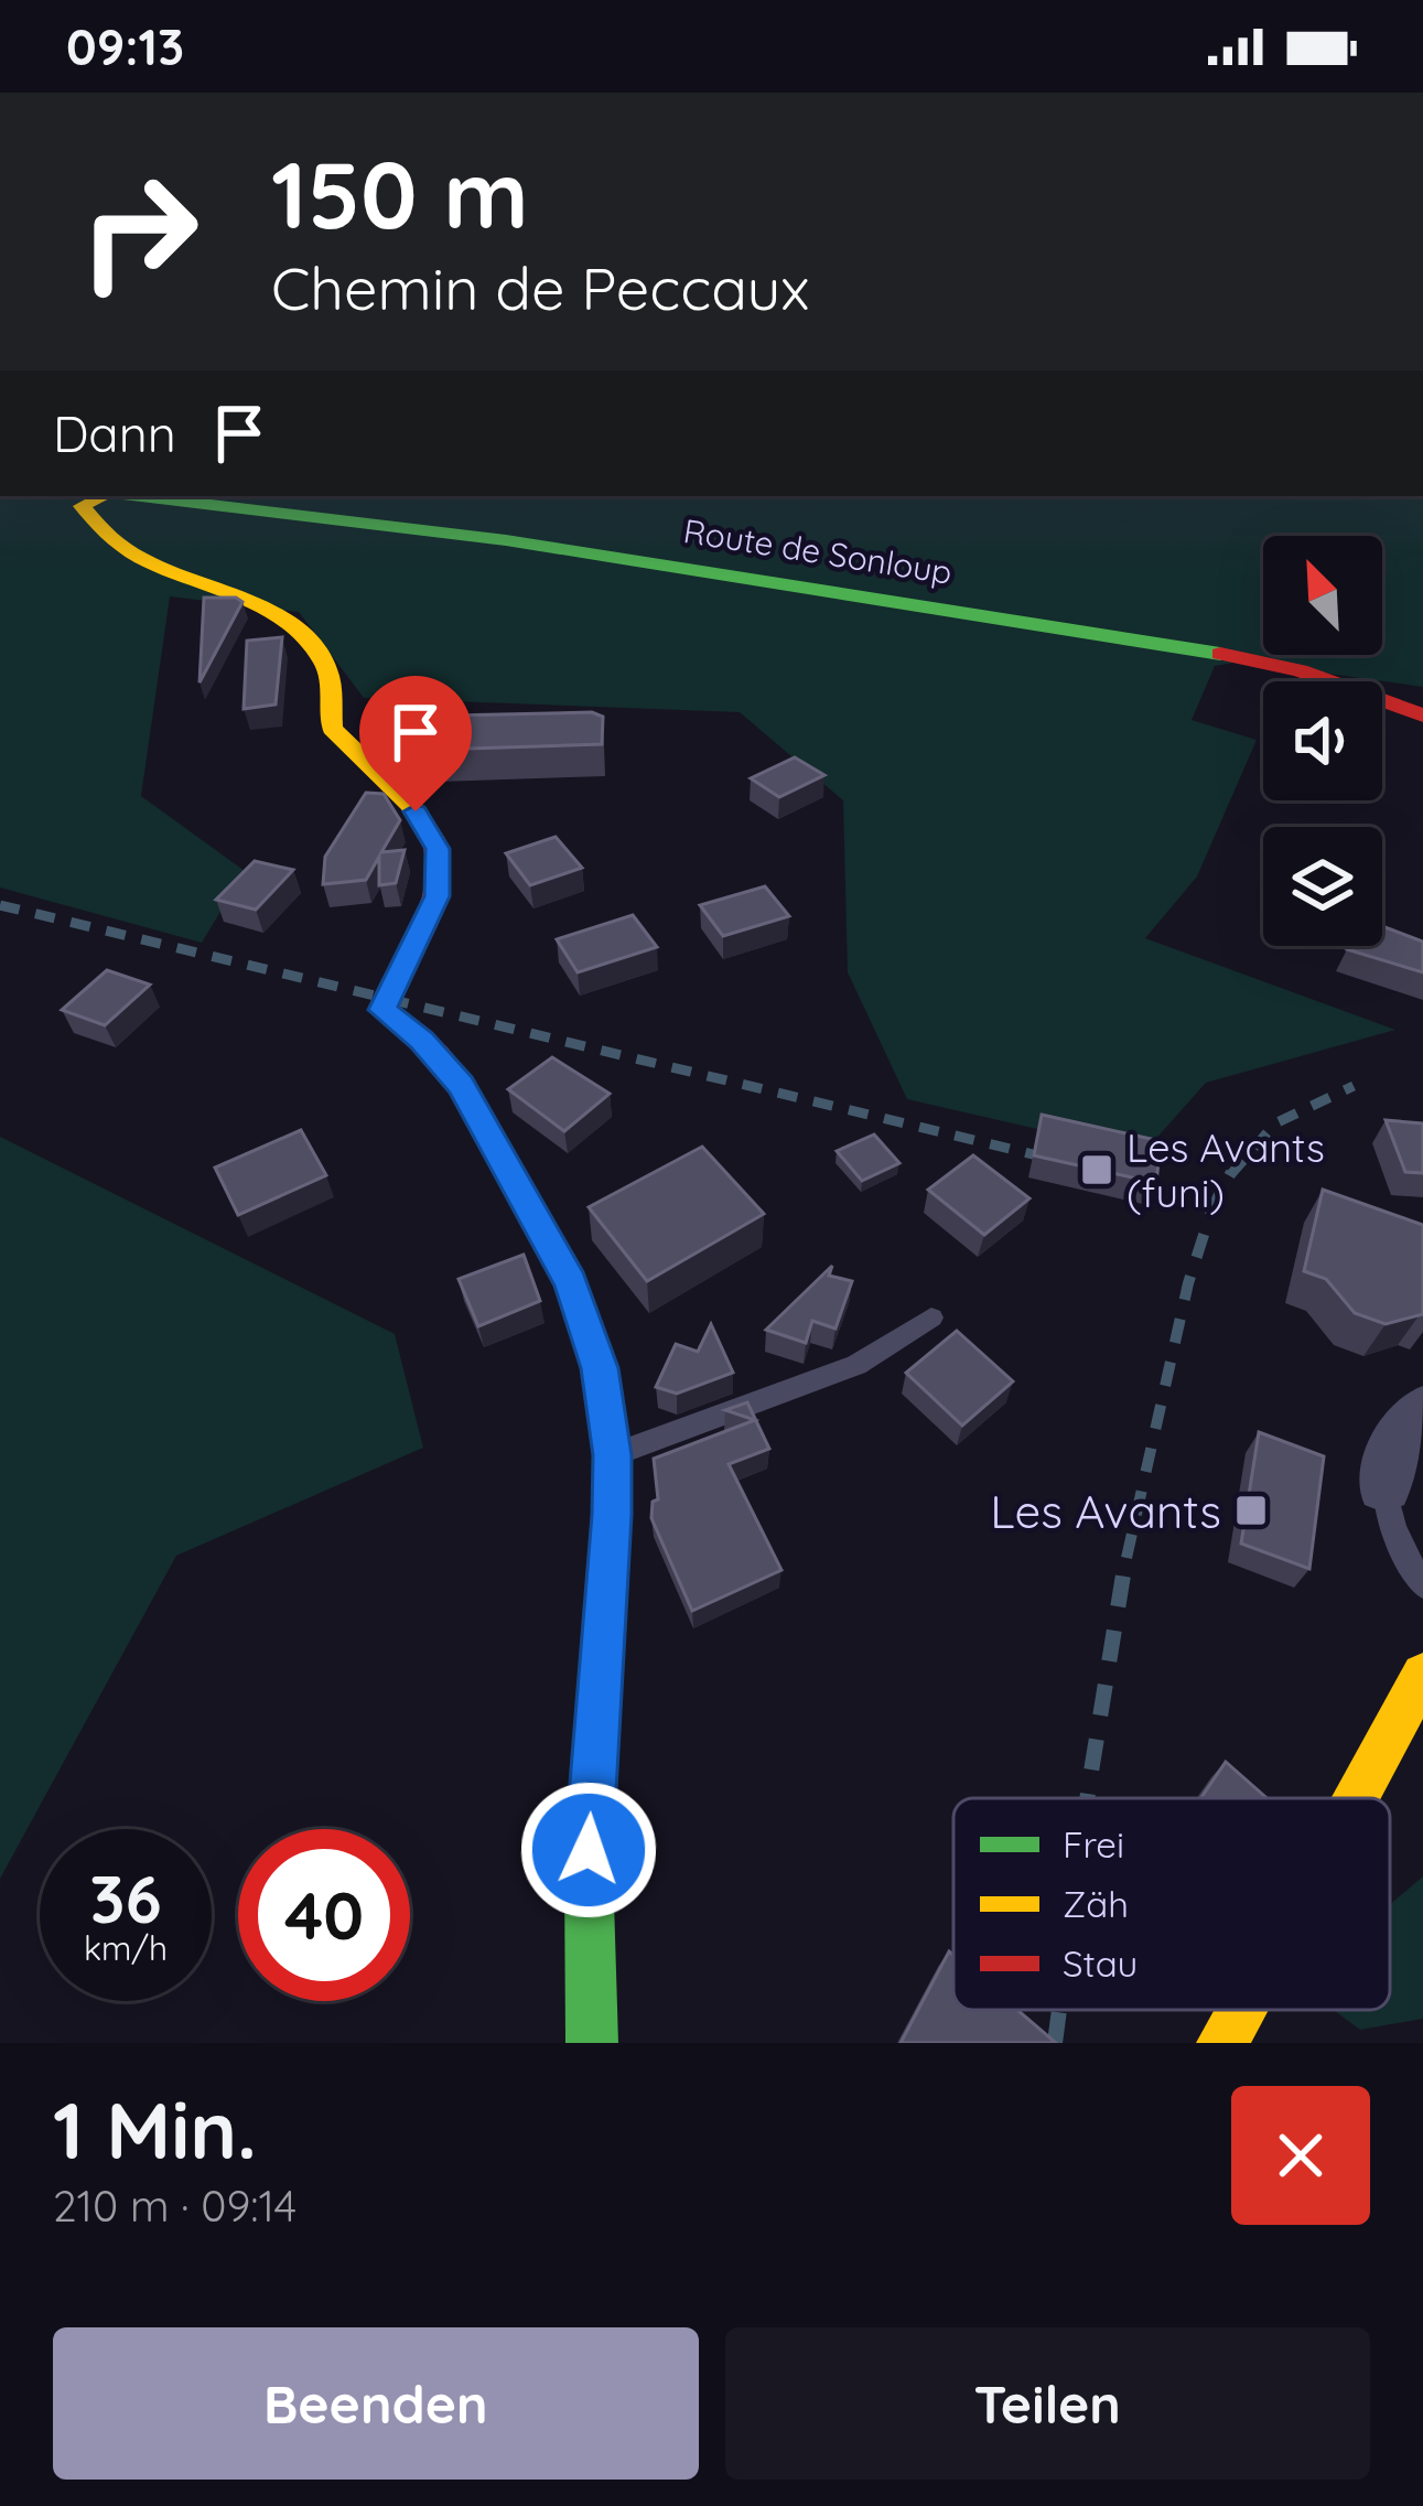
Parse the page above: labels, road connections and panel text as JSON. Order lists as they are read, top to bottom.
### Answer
{
  "streets": {
    "street": ["Route de Sonloup"]
  },
  "places": {
    "transit": ["Les Avants (funi)", "Les Avants"]
  },
  "legend": ["Frei", "Zäh", "Stau"],
  "north": "top left",
  "page": {
    "status": "09:13",
    "turn": ["150 m", "Chemin de Peccaux"],
    "then": "Dann",
    "speed": "36 km/h",
    "limit": "40",
    "heading": ["1 Min.", "210 m · 09:14"],
    "buttons": ["Beenden", "Teilen"]
  }
}
